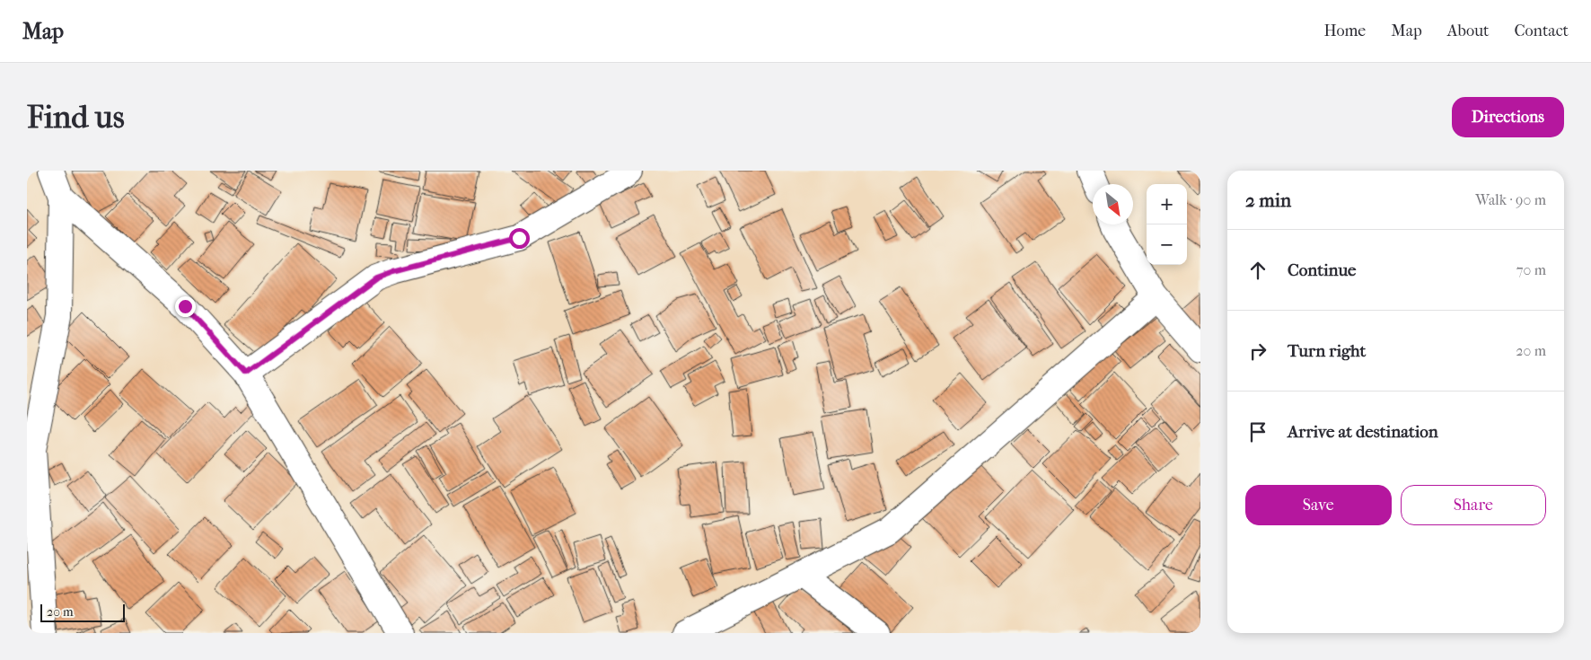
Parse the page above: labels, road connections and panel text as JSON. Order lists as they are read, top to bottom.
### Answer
{
  "scale_bar": "20 m",
  "north": "bottom right",
  "page": {
    "header": "Map",
    "nav": [
      "Home",
      "Map",
      "About",
      "Contact"
    ],
    "buttons": [
      "Directions",
      ["Save", "Share"]
    ],
    "title": "Find us",
    "heading": ["2 min", "Walk · 90 m"],
    "map_buttons": ["+", "−"],
    "list": [
      ["Continue", "70 m"],
      ["Turn right", "20 m"],
      "Arrive at destination"
    ],
    "scale": "20 m"
  }
}
